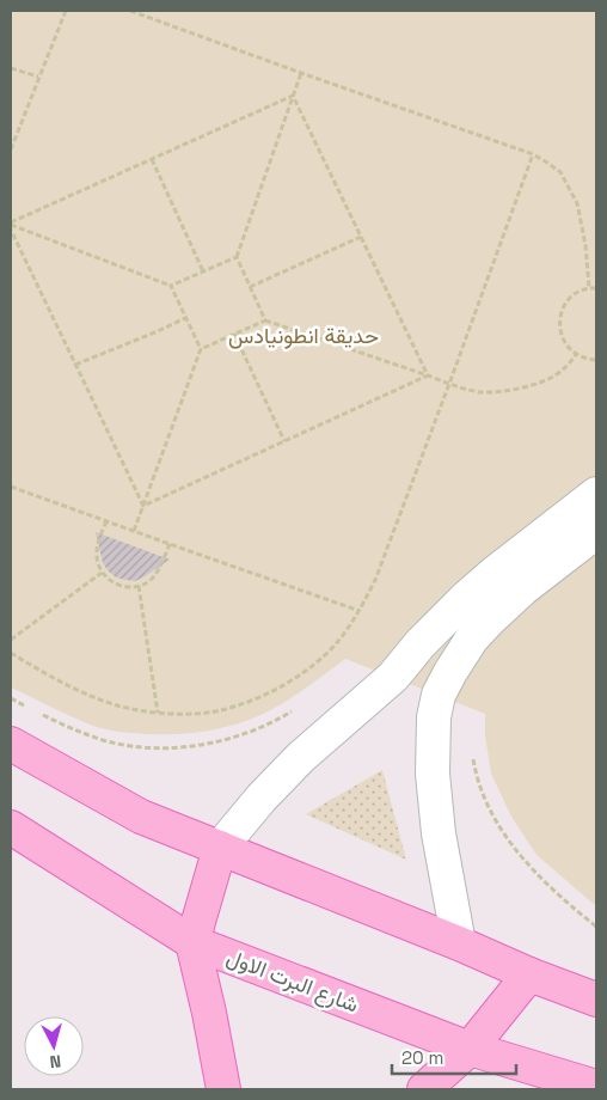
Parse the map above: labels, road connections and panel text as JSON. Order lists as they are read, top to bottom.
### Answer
{
  "streets": {
    "main road": ["شارع البرت الاول"]
  },
  "parks": ["حديقة انطونيادس"],
  "scale_bar": "20 m",
  "north": "bottom"
}
